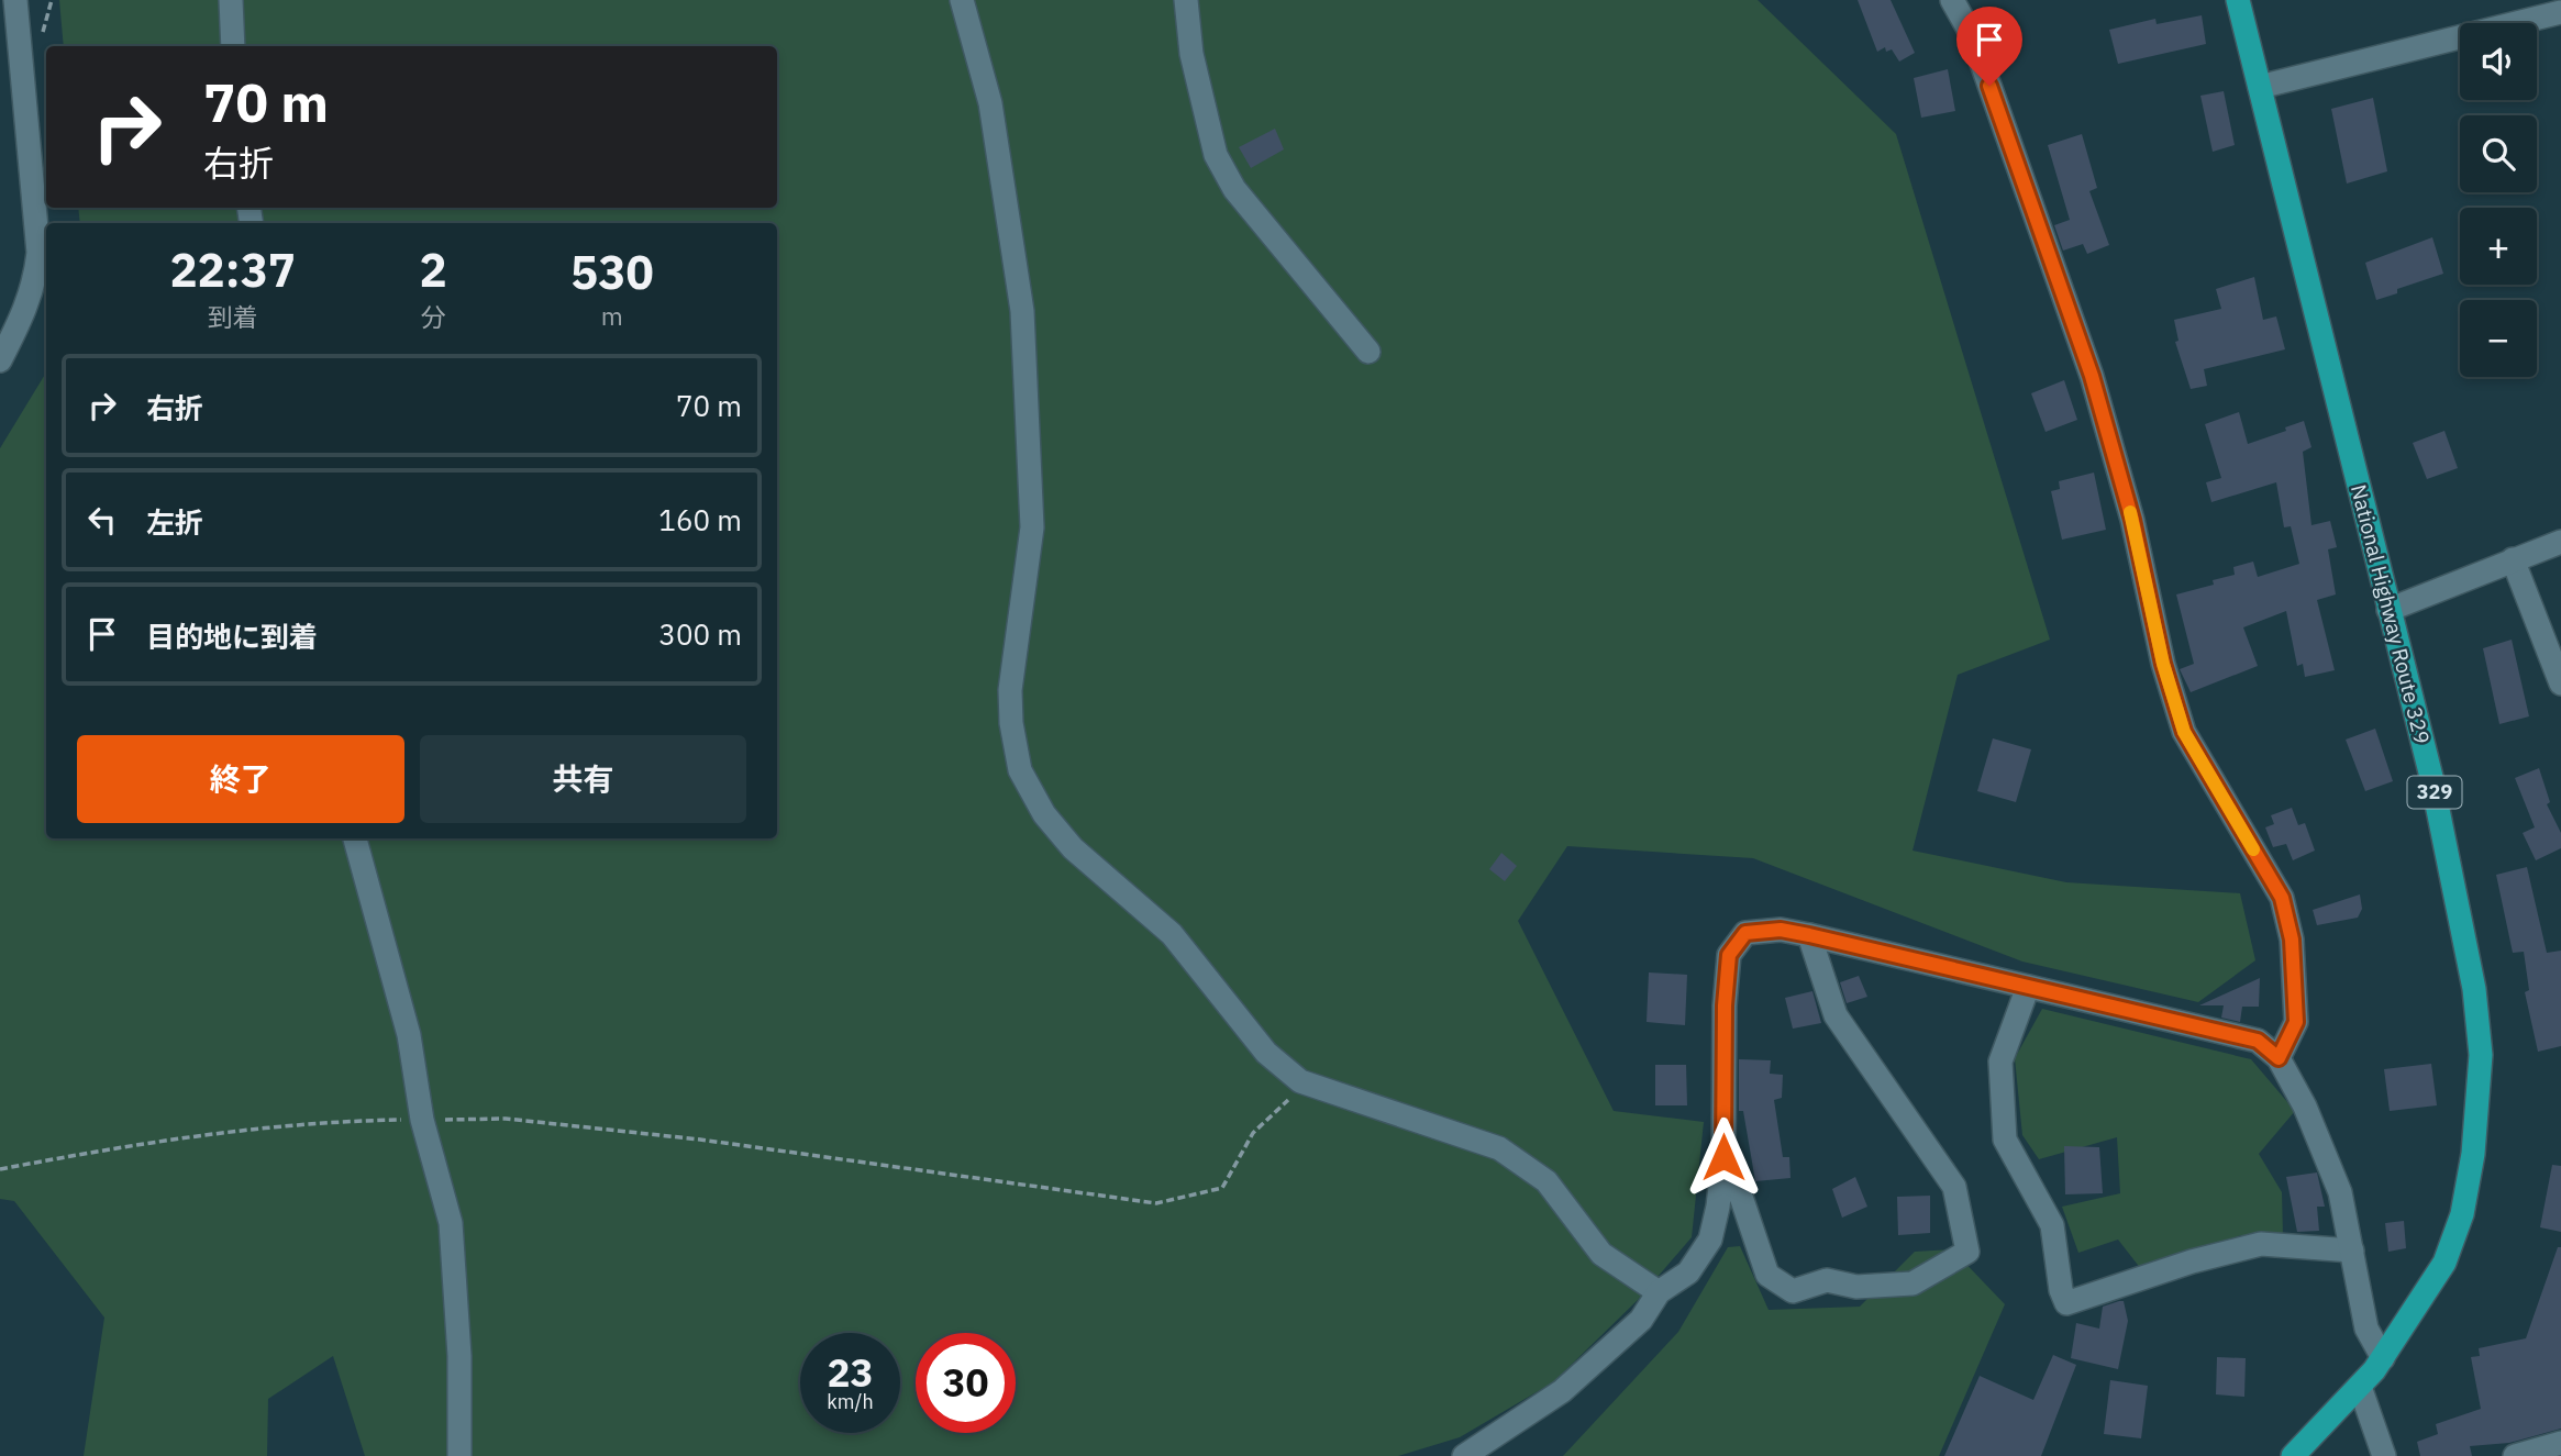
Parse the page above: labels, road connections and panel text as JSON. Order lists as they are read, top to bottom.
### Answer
{
  "streets": {
    "highway": ["National Highway Route 329", "329"]
  },
  "page": {
    "map_buttons": ["+", "−"],
    "turn": ["70 m", "右折"],
    "eta": [
      "22:37",
      "到着",
      "2",
      "分",
      "530",
      "m"
    ],
    "list": [
      {
        "name": "右折",
        "value": "70 m"
      },
      {
        "name": "左折",
        "value": "160 m"
      },
      {
        "name": "目的地に到着",
        "value": "300 m"
      }
    ],
    "buttons": ["終了", "共有"],
    "speed": "23 km/h",
    "limit": "30"
  }
}
